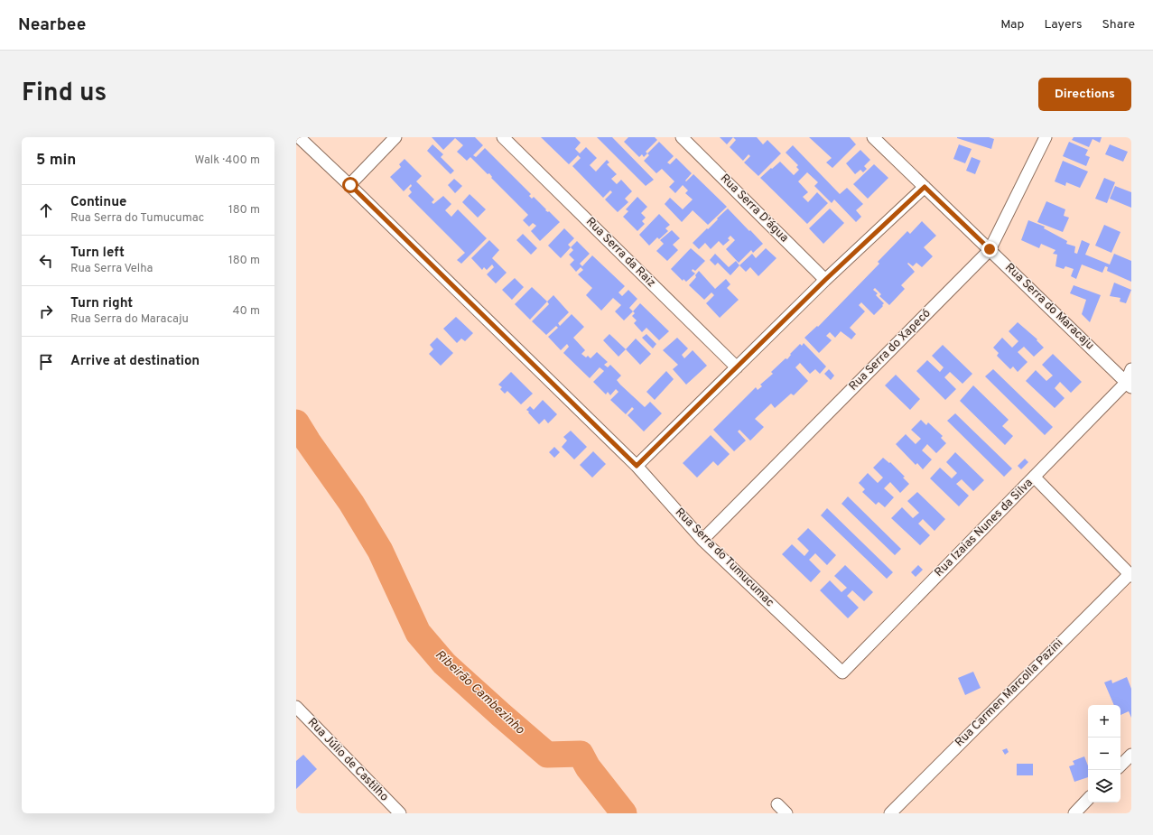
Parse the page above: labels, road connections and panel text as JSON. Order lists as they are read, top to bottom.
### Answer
{
  "streets": {
    "street": [
      "Rua Serra D'água",
      "Rua Serra da Raiz",
      "Rua Serra do Maracaju",
      "Rua Serra do Xapecó",
      "Rua Izaias Nunes da Silva",
      "Rua Serra do Tumucumac",
      "Rua Carmen Marcolla Pazini",
      "Rua Júlio de Castilho"
    ]
  },
  "crossings": [
    ["Rua Serra do Maracaju", "Rua Serra do Xapecó"],
    ["Rua Serra do Maracaju", "Rua Izaias Nunes da Silva"],
    ["Rua Serra do Xapecó", "Rua Serra do Tumucumac"],
    ["Rua Izaias Nunes da Silva", "Rua Serra do Tumucumac"]
  ],
  "water": ["Ribeirão Cambezinho"],
  "page": {
    "header": "Nearbee",
    "nav": ["Map", "Layers", "Share"],
    "title": "Find us",
    "buttons": "Directions",
    "heading": ["5 min", "Walk · 400 m"],
    "list": [
      ["Continue", "Rua Serra do Tumucumac", "180 m"],
      ["Turn left", "Rua Serra Velha", "180 m"],
      ["Turn right", "Rua Serra do Maracaju", "40 m"],
      "Arrive at destination"
    ],
    "map_buttons": ["+", "−"]
  }
}
